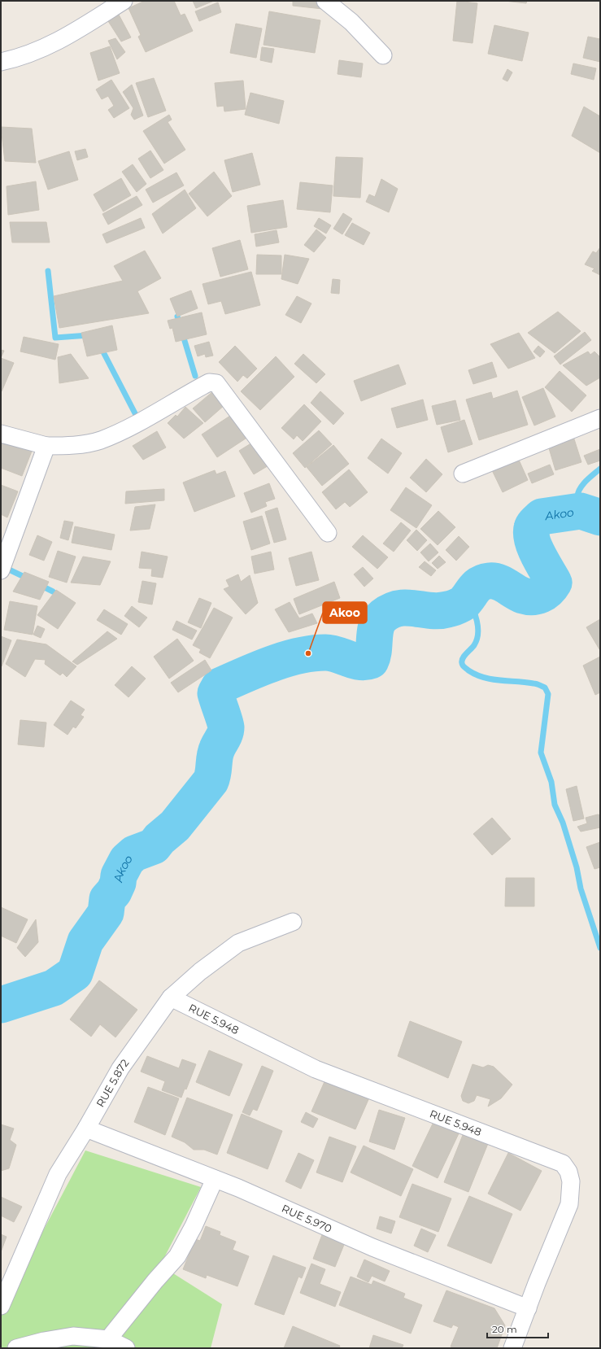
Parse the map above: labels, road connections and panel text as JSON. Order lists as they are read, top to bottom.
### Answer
{
  "streets": {
    "street": ["RUE 5.948", "RUE 5.872", "RUE 5.970"]
  },
  "crossings": [
    ["RUE 5.948", "RUE 5.872"],
    ["RUE 5.948", "RUE 5.970"],
    ["RUE 5.872", "RUE 5.970"]
  ],
  "water": ["Akoo"],
  "places": ["Akoo"],
  "scale_bar": "20 m"
}
